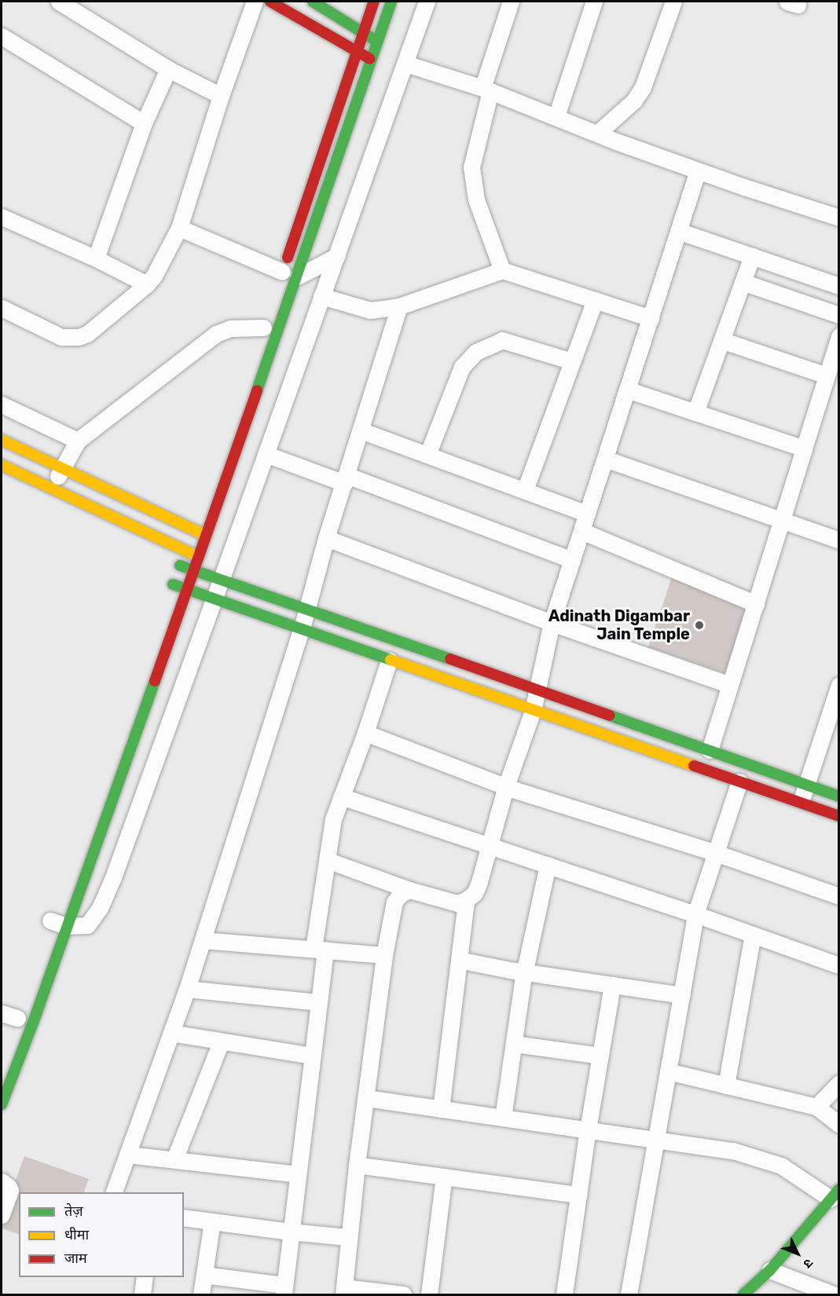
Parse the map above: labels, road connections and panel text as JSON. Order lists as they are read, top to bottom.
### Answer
{
  "places": ["Adinath Digambar Jain Temple"],
  "legend": ["तेज़", "धीमा", "जाम"],
  "north": "bottom right"
}
